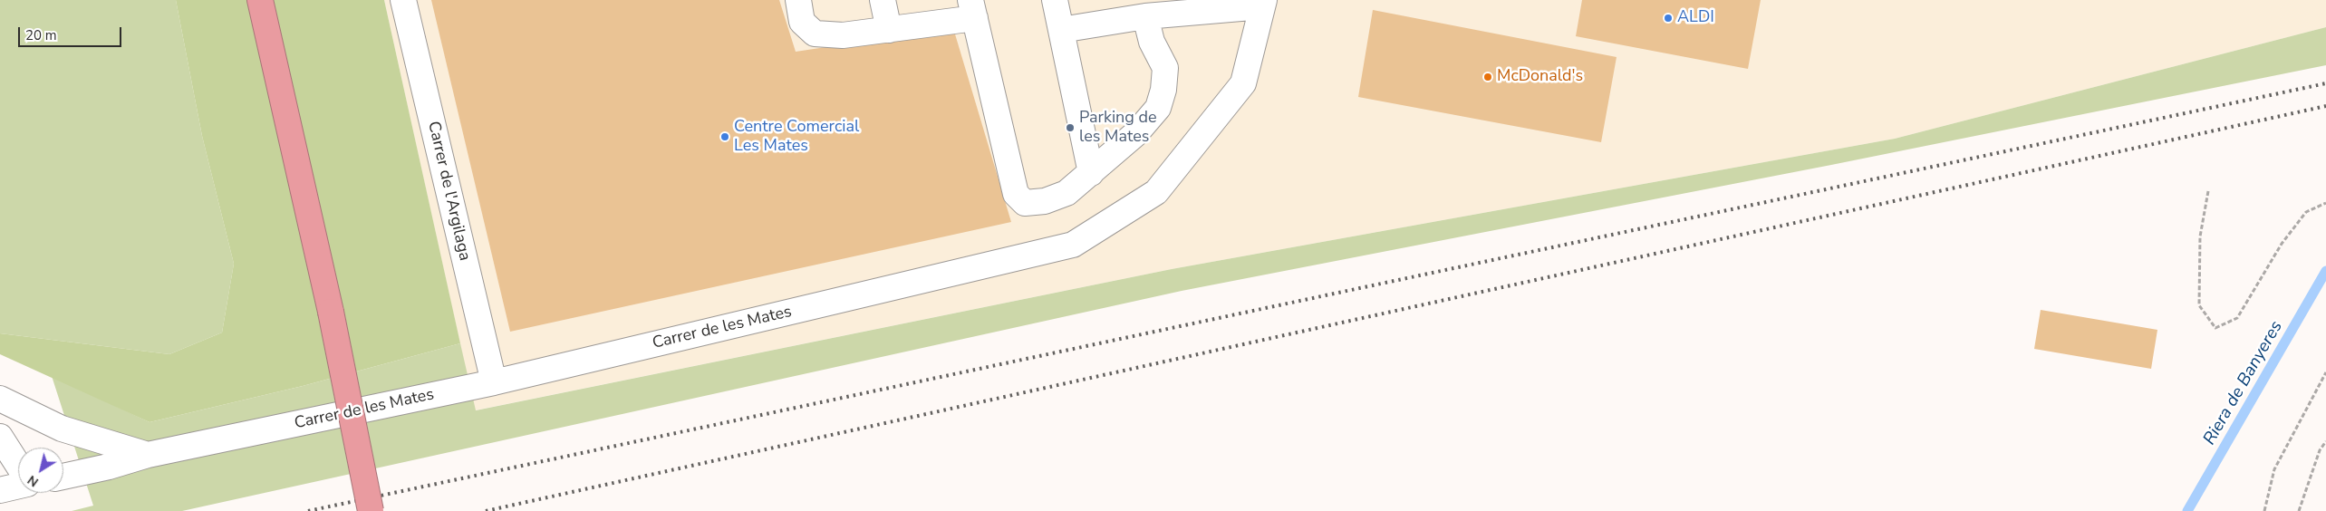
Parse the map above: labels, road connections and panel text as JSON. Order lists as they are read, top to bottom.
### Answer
{
  "streets": {
    "street": ["Carrer de l'Argilaga", "Carrer de les Mates"]
  },
  "crossings": [
    ["Carrer de l'Argilaga", "Carrer de les Mates"]
  ],
  "water": ["Riera de Banyeres"],
  "places": [
    "ALDI",
    "McDonald's",
    "Parking de les Mates",
    "Centre Comercial Les Mates"
  ],
  "scale_bar": "20 m",
  "north": "bottom left"
}
